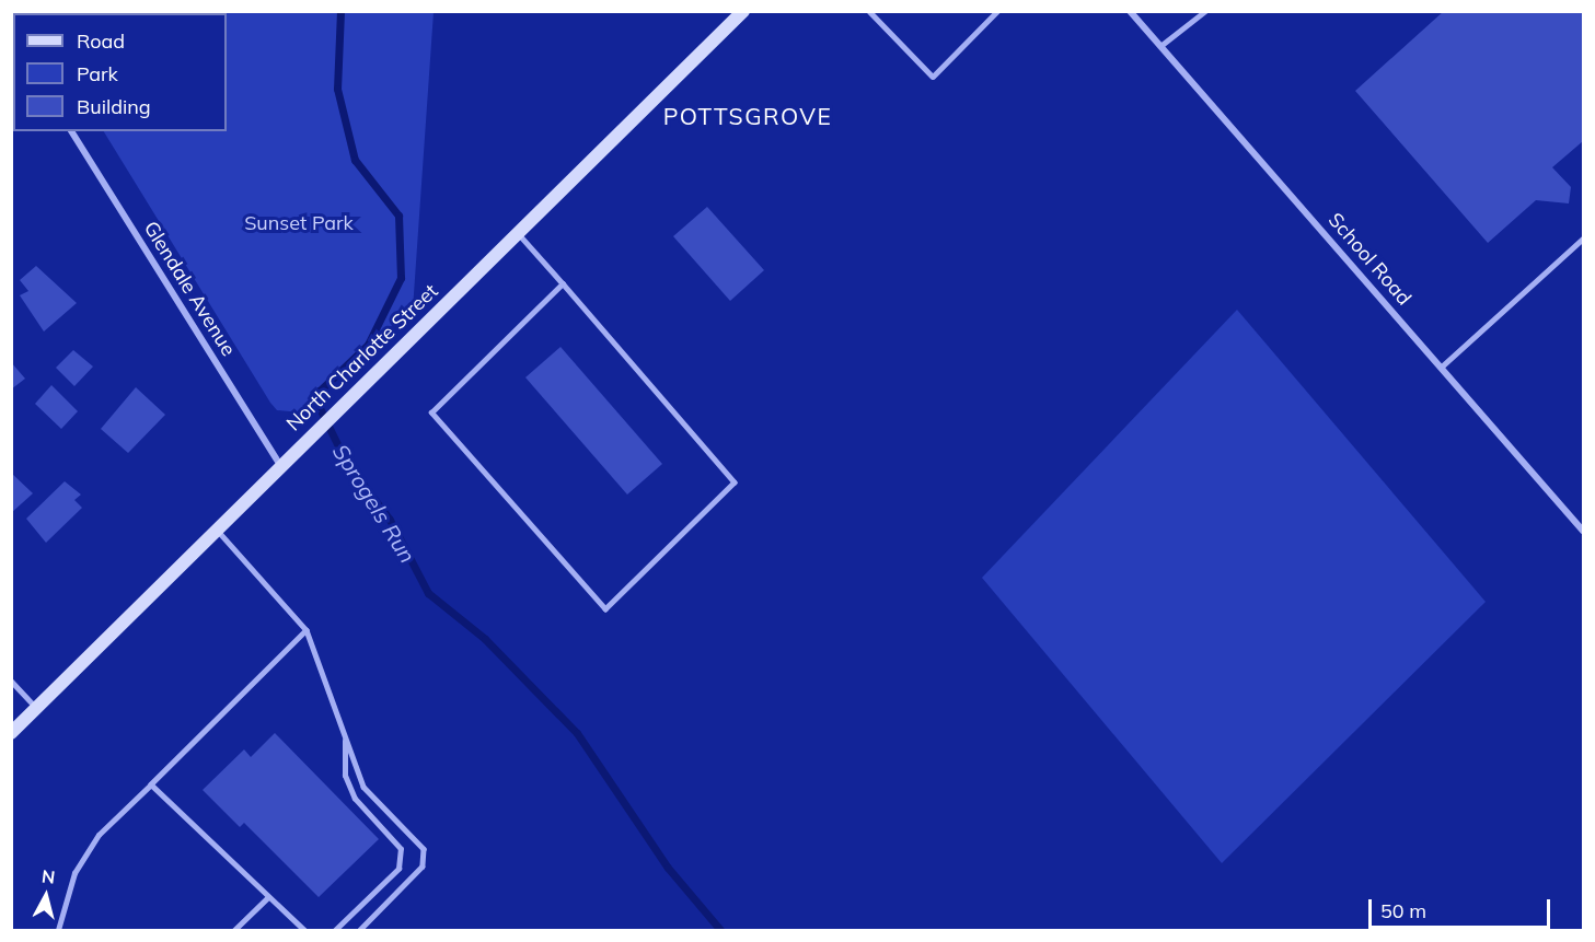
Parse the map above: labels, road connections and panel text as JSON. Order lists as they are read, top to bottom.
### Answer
{
  "streets": {
    "main road": ["North Charlotte Street"],
    "street": ["School Road", "Glendale Avenue"]
  },
  "crossings": [
    ["Glendale Avenue", "North Charlotte Street"]
  ],
  "districts": ["POTTSGROVE"],
  "water": ["Sprogels Run"],
  "parks": ["Sunset Park"],
  "legend": ["Road", "Park", "Building"],
  "scale_bar": "50 m",
  "north": "top"
}
